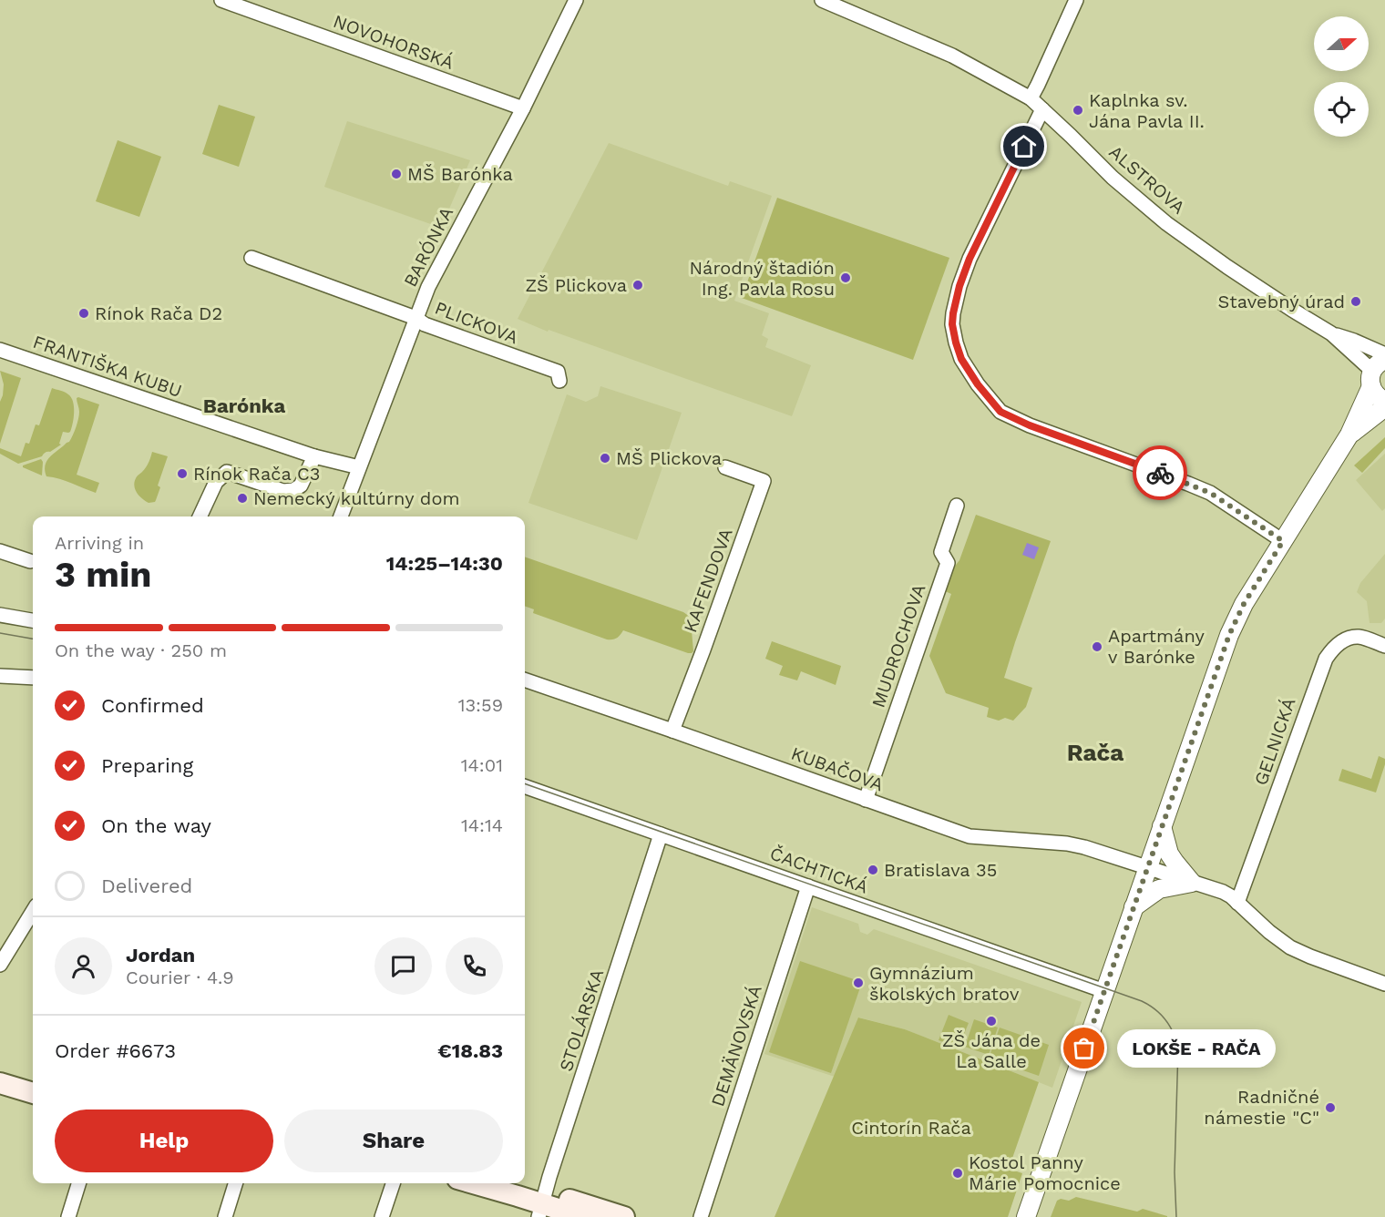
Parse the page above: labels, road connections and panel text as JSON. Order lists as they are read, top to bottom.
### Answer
{
  "streets": {
    "street": [
      "NOVOHORSKÁ",
      "ALSTROVA",
      "BARÓNKA",
      "PLICKOVA",
      "FRANTIŠKA KUBU",
      "KAFENDOVA",
      "MUDROCHOVA",
      "GELNICKÁ",
      "KUBAČOVA",
      "ČACHTICKÁ",
      "STOLÁRSKA",
      "DEMÄNOVSKÁ"
    ]
  },
  "crossings": [
    ["NOVOHORSKÁ", "BARÓNKA"],
    ["BARÓNKA", "PLICKOVA"],
    ["BARÓNKA", "FRANTIŠKA KUBU"],
    ["KAFENDOVA", "KUBAČOVA"],
    ["MUDROCHOVA", "KUBAČOVA"],
    ["GELNICKÁ", "KUBAČOVA"],
    ["ČACHTICKÁ", "STOLÁRSKA"],
    ["ČACHTICKÁ", "DEMÄNOVSKÁ"]
  ],
  "districts": ["Barónka", "Rača"],
  "parks": ["Cintorín Rača"],
  "places": [
    "Kaplnka sv. Jána Pavla II.",
    "MŠ Barónka",
    "Národný štadión Ing. Pavla Rosu",
    "ZŠ Plickova",
    "Stavebný úrad",
    "Rínok Rača D2",
    "MŠ Plickova",
    "Rínok Rača C3",
    "Nemecký kultúrny dom",
    "Apartmány v Barónke",
    "Bratislava 35",
    "Gymnázium školských bratov",
    "ZŠ Jána de La Salle",
    "LOKŠE - RAČA",
    "Radničné námestie \"C\"",
    "Kostol Panny Márie Pomocnice"
  ],
  "north": "right",
  "page": {
    "heading": ["3 min", "Arriving in", "14:25–14:30"],
    "panel": [
      "Jordan",
      "Courier · 4.9",
      "Order #6673",
      "€18.83"
    ],
    "bar": "On the way · 250 m",
    "list": [
      ["Confirmed", "13:59"],
      ["Preparing", "14:01"],
      ["On the way", "14:14"],
      "Delivered"
    ],
    "bubble": "LOKŠE - RAČA",
    "buttons": ["Help", "Share"]
  }
}
